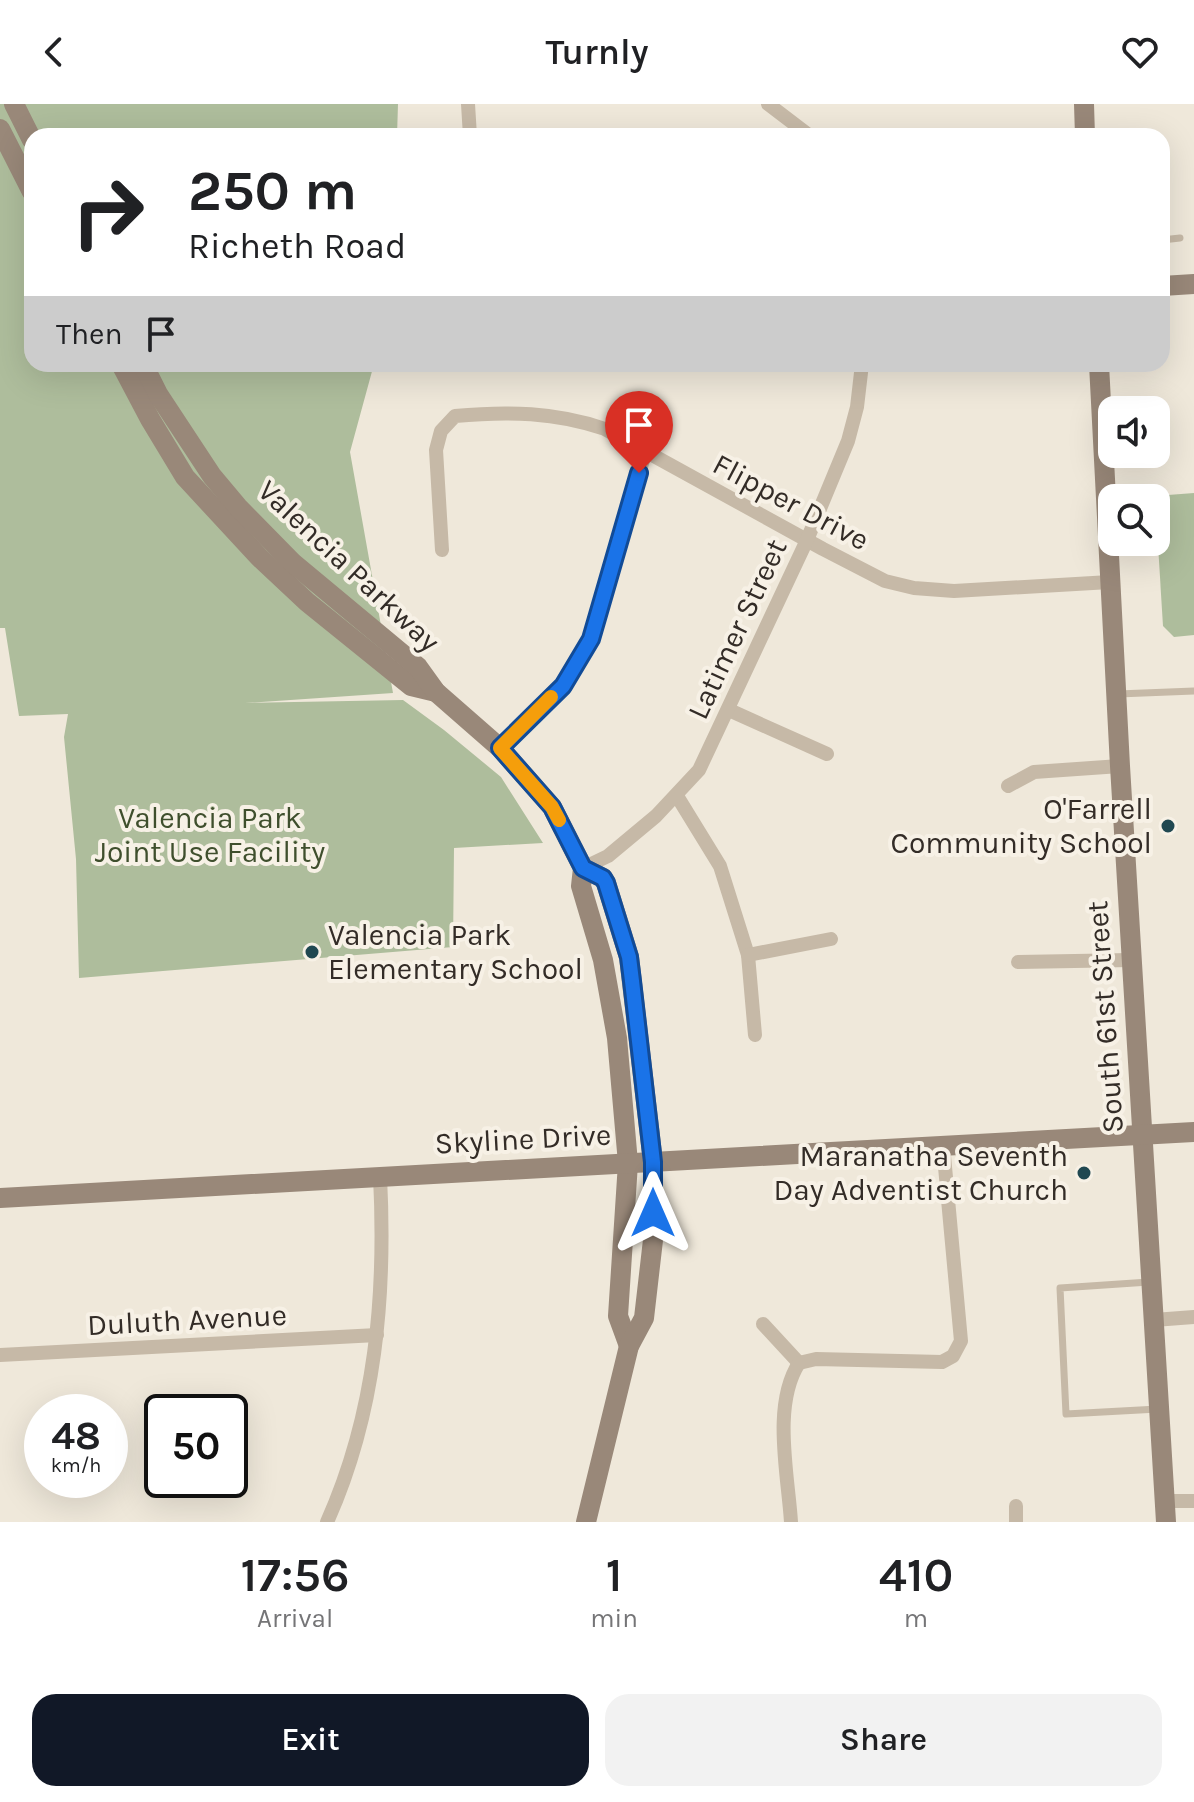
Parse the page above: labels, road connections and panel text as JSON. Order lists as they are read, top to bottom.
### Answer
{
  "streets": {
    "main road": ["Valencia Parkway", "South 61st Street", "Skyline Drive"],
    "street": ["Flipper Drive", "Latimer Street", "Duluth Avenue"]
  },
  "crossings": [
    ["Flipper Drive", "Latimer Street"],
    ["Flipper Drive", "South 61st Street"],
    ["Valencia Parkway", "Latimer Street"],
    ["Valencia Parkway", "Skyline Drive"],
    ["South 61st Street", "Skyline Drive"]
  ],
  "parks": ["Valencia Park Joint Use Facility"],
  "places": ["O'Farrell Community School", "Valencia Park Elementary School", "Maranatha Seventh Day Adventist Church"],
  "page": {
    "header": "Turnly",
    "turn": ["250 m", "Richeth Road"],
    "then": "Then",
    "speed": "48 km/h",
    "limit": "50",
    "eta": [
      "17:56",
      "Arrival",
      "1",
      "min",
      "410",
      "m"
    ],
    "buttons": ["Exit", "Share"]
  }
}
